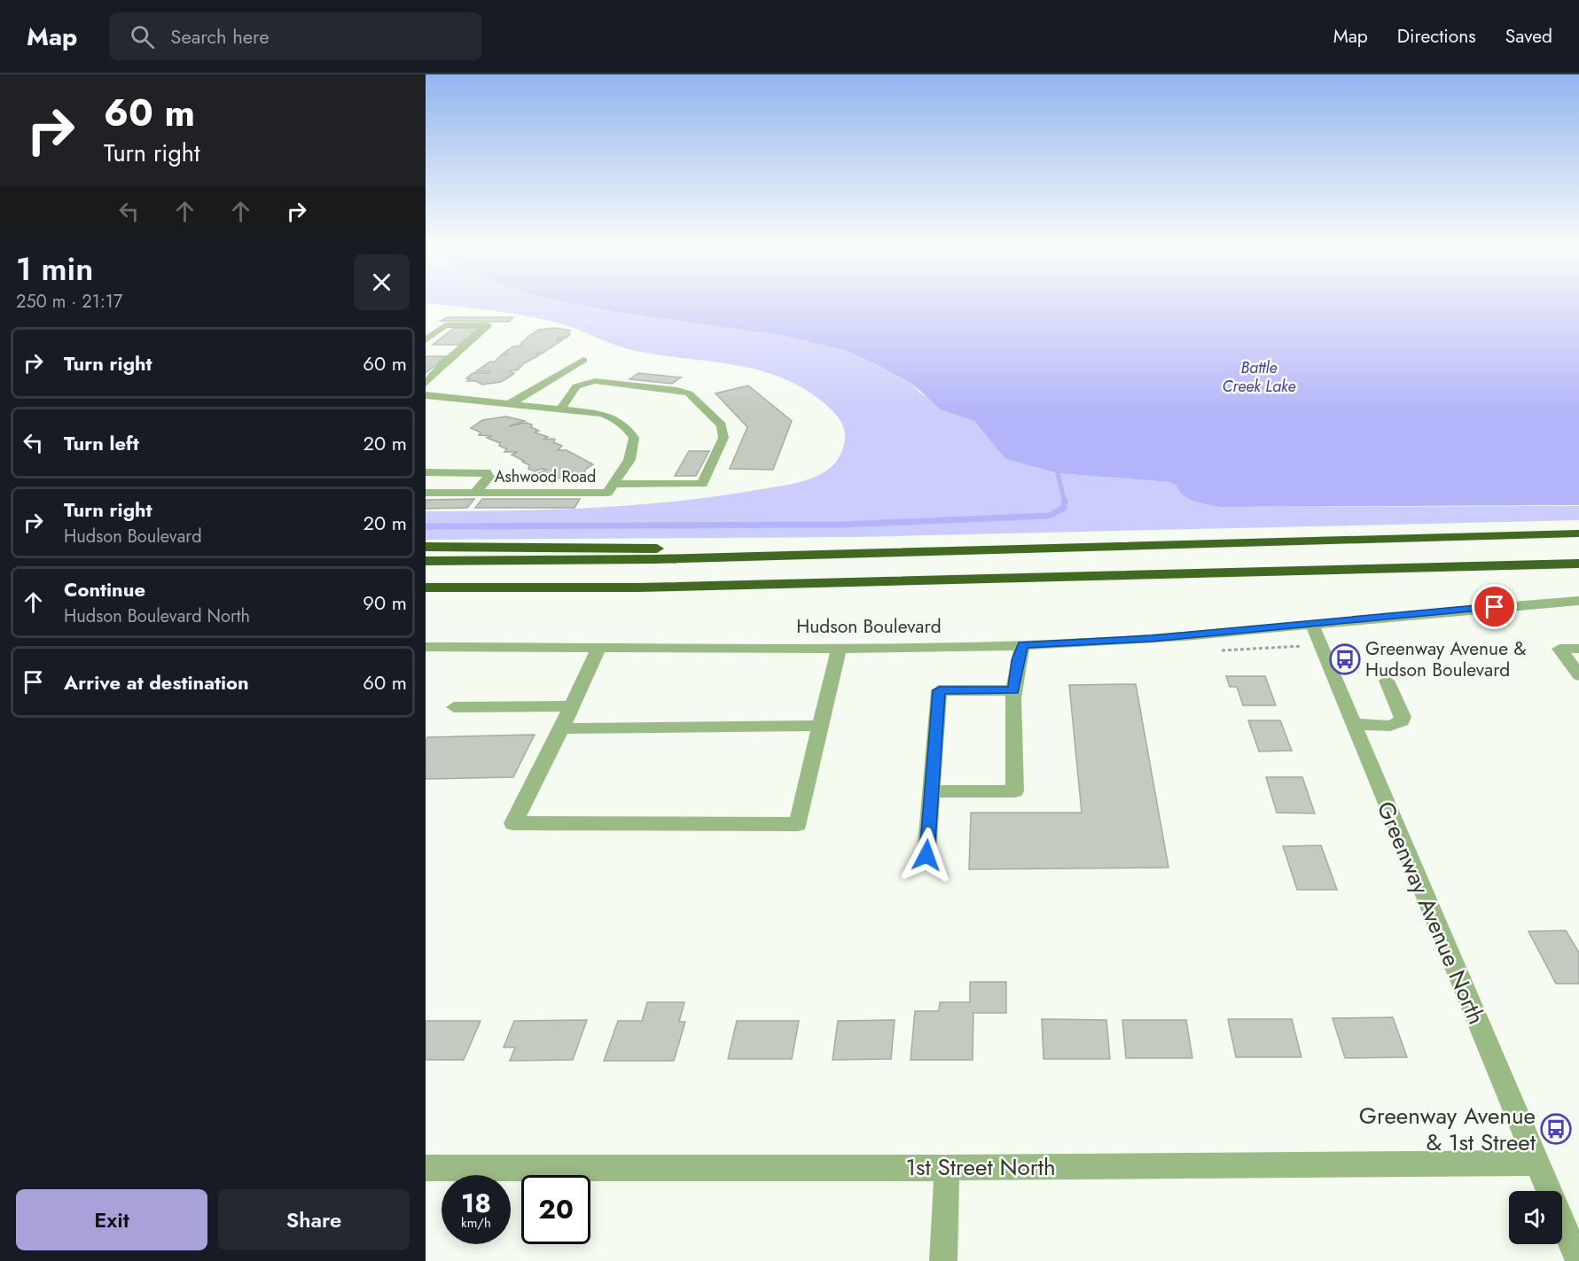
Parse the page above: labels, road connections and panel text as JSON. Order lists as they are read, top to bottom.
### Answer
{
  "streets": {
    "street": [
      "Ashwood Road",
      "Hudson Boulevard",
      "Greenway Avenue North",
      "1st Street North"
    ]
  },
  "crossings": [
    ["Hudson Boulevard", "Greenway Avenue North"],
    ["Greenway Avenue North", "1st Street North"]
  ],
  "water": ["Battle Creek Lake"],
  "places": {
    "bus stop": ["Greenway Avenue & Hudson Boulevard", "Greenway Avenue & 1st Street"]
  },
  "page": {
    "header": "Map",
    "search": "Search here",
    "nav": ["Map", "Directions", "Saved"],
    "turn": ["60 m", "Turn right"],
    "heading": ["1 min", "250 m · 21:17"],
    "list": [
      {
        "name": "Turn right",
        "value": "60 m"
      },
      {
        "name": "Turn left",
        "value": "20 m"
      },
      {
        "name": "Turn right",
        "note": "Hudson Boulevard",
        "value": "20 m"
      },
      {
        "name": "Continue",
        "note": "Hudson Boulevard North",
        "value": "90 m"
      },
      {
        "name": "Arrive at destination",
        "value": "60 m"
      }
    ],
    "speed": "18 km/h",
    "limit": "20",
    "buttons": ["Exit", "Share"]
  }
}
